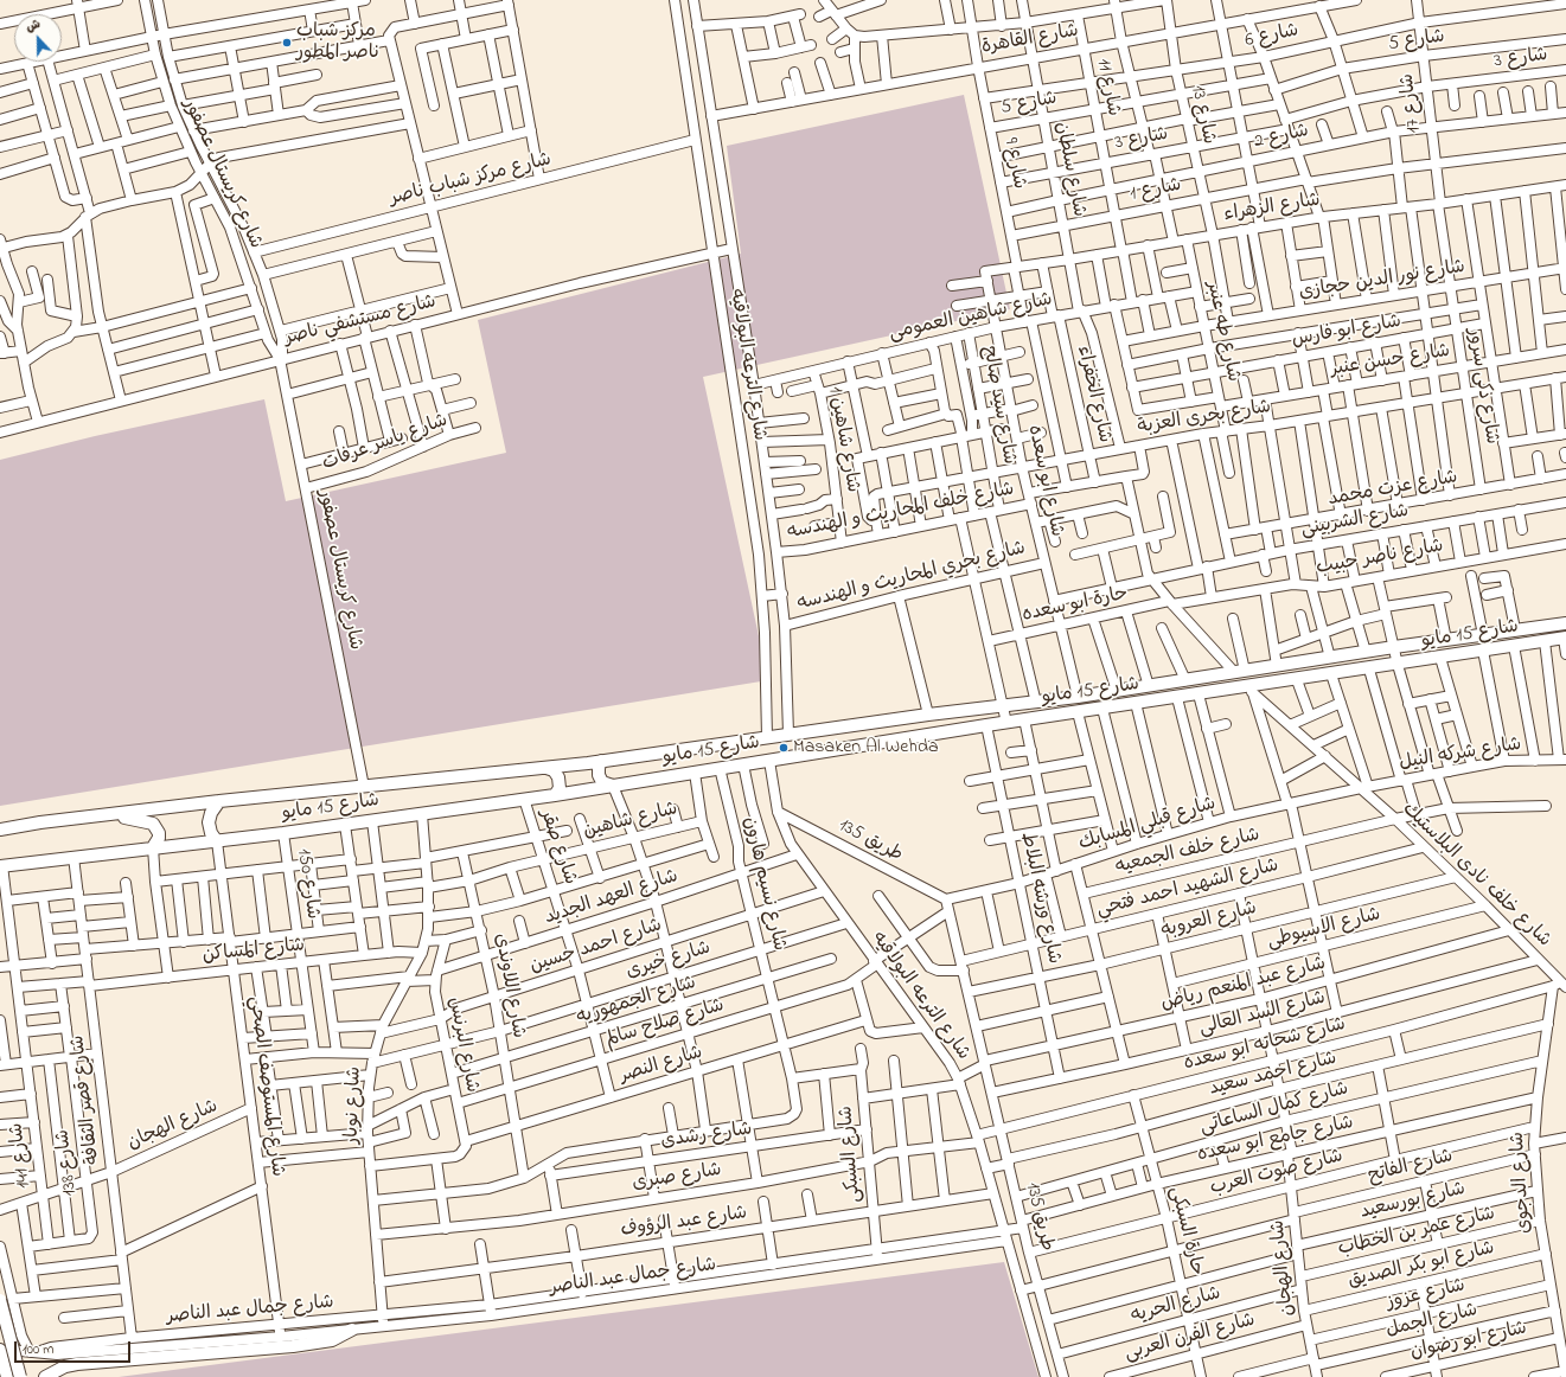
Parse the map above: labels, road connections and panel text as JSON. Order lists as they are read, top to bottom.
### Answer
{
  "streets": {
    "main road": ["شارع 15 مايو"],
    "street": [
      "شارع 6",
      "شارع القاهرة",
      "شارع 5",
      "شارع 3",
      "شارع 11",
      "شارع 17",
      "شارع 13",
      "شارع 2",
      "شارع 9",
      "شارع سلطان",
      "شارع كريستال عصفور",
      "شارع مركز شباب ناصر",
      "شارع 1",
      "شارع الزهراء",
      "شارع نور الدين حجازى",
      "شارع شاهين العمومى",
      "شارع مستشفي ناصر",
      "شارع طه عنبر",
      "شارع ابو فارس",
      "شارع حسن عنبر",
      "شارع الترعه البولاقيه",
      "شارع ذكى سرور",
      "شارع الخفراء",
      "شارع سيد صالح",
      "شارع بحرى العزبة",
      "شارع شاهين 1",
      "شارع ياسر عرفات",
      "شارع ابو سعده",
      "شارع عزت محمد",
      "شارع خلف المحاريث و الهندسه",
      "شارع الشربينى",
      "شارع ناصر حبيب",
      "شارع بحري المحاريث و الهندسه",
      "حارة ابو سعده",
      "شارع شركه النيل",
      "شارع شاهين",
      "شارع قبلي المسابك",
      "طريق 135",
      "شارع صقر",
      "شارع خلف الجمعيه",
      "شارع خلف نادى البلاستيك",
      "شارع 150",
      "شارع نسيم هارون",
      "شارع الشهيد احمد فتحي",
      "شارع العهد الجديد",
      "شارع ورشه البلاط",
      "شارع العروبه",
      "شارع الاسيوطى",
      "شارع احمد حسين",
      "شارع المساكن",
      "شارع خيرى",
      "شارع عبد المنعم رياض",
      "شارع اللاوندى",
      "شارع الجمهوريه",
      "شارع السد العالى",
      "شارع صلاح سالم",
      "شارع البرنس",
      "شارع شحاته ابو سعده",
      "شارع النصر",
      "شارع احمد سعيد",
      "شارع المستوصف الصحي",
      "شارع قصر الثقافة",
      "شارع نوبار",
      "شارع كمال الساعاتى",
      "شارع الهجان",
      "شارع رشدى",
      "شارع جامع ابو سعده",
      "شارع السبكى",
      "شارع 141",
      "شارع 138",
      "شارع الفاتح",
      "شارع صوت العرب",
      "شارع صبرى",
      "شارع الدجوى",
      "شارع بورسعيد",
      "شارع عبد الرؤوف",
      "حارة السبكى",
      "شارع عمر بن الخطاب",
      "شارع ابو بكر الصديق",
      "شارع جمال عبد الناصر",
      "شارع عزوز",
      "شارع الحريه",
      "شارع الجمل",
      "شارع الفرن العربى",
      "شارع ابو رضوان"
    ]
  },
  "crossings": [
    ["شارع 6", "شارع 11"],
    ["شارع 6", "شارع 17"],
    ["شارع 6", "شارع 13"],
    ["شارع 6", "شارع 9"],
    ["شارع 6", "شارع سلطان"],
    ["شارع القاهرة", "شارع 11"],
    ["شارع القاهرة", "شارع 13"],
    ["شارع القاهرة", "شارع 9"],
    ["شارع القاهرة", "شارع سلطان"],
    ["شارع القاهرة", "شارع الترعه البولاقيه"],
    ["شارع 5", "شارع 11"],
    ["شارع 5", "شارع 17"],
    ["شارع 5", "شارع 13"],
    ["شارع 5", "شارع 9"],
    ["شارع 5", "شارع سلطان"],
    ["شارع 3", "شارع 11"],
    ["شارع 3", "شارع 17"],
    ["شارع 3", "شارع 13"],
    ["شارع 3", "شارع 9"],
    ["شارع 3", "شارع سلطان"],
    ["شارع 11", "شارع 2"],
    ["شارع 11", "شارع 1"],
    ["شارع 11", "شارع الزهراء"],
    ["شارع 11", "شارع نور الدين حجازى"],
    ["شارع 11", "شارع شاهين العمومى"],
    ["شارع 17", "شارع 2"],
    ["شارع 17", "شارع 1"],
    ["شارع 17", "شارع الزهراء"],
    ["شارع 17", "شارع ذكى سرور"],
    ["شارع 13", "شارع 2"],
    ["شارع 13", "شارع 1"],
    ["شارع 13", "شارع الزهراء"],
    ["شارع 13", "شارع نور الدين حجازى"],
    ["شارع 2", "شارع 9"],
    ["شارع 2", "شارع سلطان"],
    ["شارع 9", "شارع 1"],
    ["شارع 9", "شارع الزهراء"],
    ["شارع 9", "شارع شاهين العمومى"],
    ["شارع 9", "شارع بحرى العزبة"],
    ["شارع سلطان", "شارع 1"],
    ["شارع سلطان", "شارع الزهراء"],
    ["شارع سلطان", "شارع شاهين العمومى"],
    ["شارع سلطان", "شارع بحرى العزبة"],
    ["شارع كريستال عصفور", "شارع مركز شباب ناصر"],
    ["شارع كريستال عصفور", "شارع مستشفي ناصر"],
    ["شارع كريستال عصفور", "شارع ياسر عرفات"],
    ["شارع كريستال عصفور", "شارع 15 مايو"],
    ["شارع مركز شباب ناصر", "شارع الترعه البولاقيه"],
    ["شارع الزهراء", "شارع طه عنبر"],
    ["شارع الزهراء", "شارع ذكى سرور"],
    ["شارع الزهراء", "شارع الخفراء"],
    ["شارع الزهراء", "شارع ابو سعده"],
    ["شارع نور الدين حجازى", "شارع طه عنبر"],
    ["شارع نور الدين حجازى", "شارع ذكى سرور"],
    ["شارع شاهين العمومى", "شارع طه عنبر"],
    ["شارع شاهين العمومى", "شارع الترعه البولاقيه"],
    ["شارع شاهين العمومى", "شارع الخفراء"],
    ["شارع شاهين العمومى", "شارع سيد صالح"],
    ["شارع شاهين العمومى", "شارع شاهين 1"],
    ["شارع شاهين العمومى", "شارع ابو سعده"],
    ["شارع مستشفي ناصر", "شارع الترعه البولاقيه"],
    ["شارع طه عنبر", "شارع ابو فارس"],
    ["شارع طه عنبر", "شارع حسن عنبر"],
    ["شارع طه عنبر", "شارع بحرى العزبة"],
    ["شارع ابو فارس", "شارع حسن عنبر"],
    ["شارع ابو فارس", "شارع ذكى سرور"],
    ["شارع حسن عنبر", "شارع ذكى سرور"],
    ["شارع الترعه البولاقيه", "شارع خلف المحاريث و الهندسه"],
    ["شارع الترعه البولاقيه", "شارع بحري المحاريث و الهندسه"],
    ["شارع الترعه البولاقيه", "شارع 15 مايو"],
    ["شارع الترعه البولاقيه", "طريق 135"],
    ["شارع الترعه البولاقيه", "شارع العهد الجديد"],
    ["شارع الترعه البولاقيه", "شارع احمد حسين"],
    ["شارع الترعه البولاقيه", "شارع خيرى"],
    ["شارع الترعه البولاقيه", "شارع عبد المنعم رياض"],
    ["شارع الترعه البولاقيه", "شارع صلاح سالم"],
    ["شارع الترعه البولاقيه", "شارع شحاته ابو سعده"],
    ["شارع الترعه البولاقيه", "شارع احمد سعيد"],
    ["شارع الترعه البولاقيه", "شارع جامع ابو سعده"],
    ["شارع الترعه البولاقيه", "شارع الفاتح"],
    ["شارع الترعه البولاقيه", "شارع صبرى"],
    ["شارع الترعه البولاقيه", "شارع عبد الرؤوف"],
    ["شارع الترعه البولاقيه", "شارع جمال عبد الناصر"],
    ["شارع ذكى سرور", "شارع بحرى العزبة"],
    ["شارع ذكى سرور", "شارع عزت محمد"],
    ["شارع الخفراء", "شارع بحرى العزبة"],
    ["شارع سيد صالح", "شارع بحرى العزبة"],
    ["شارع سيد صالح", "شارع خلف المحاريث و الهندسه"],
    ["شارع سيد صالح", "شارع بحري المحاريث و الهندسه"],
    ["شارع سيد صالح", "حارة ابو سعده"],
    ["شارع سيد صالح", "شارع 15 مايو"],
    ["شارع بحرى العزبة", "شارع ابو سعده"],
    ["شارع شاهين 1", "شارع خلف المحاريث و الهندسه"],
    ["شارع ابو سعده", "شارع خلف المحاريث و الهندسه"],
    ["شارع ابو سعده", "شارع الشربينى"],
    ["شارع ابو سعده", "شارع بحري المحاريث و الهندسه"],
    ["شارع ابو سعده", "حارة ابو سعده"],
    ["شارع ابو سعده", "شارع 15 مايو"],
    ["شارع ناصر حبيب", "حارة ابو سعده"],
    ["شارع 15 مايو", "شارع صقر"],
    ["شارع 15 مايو", "شارع خلف نادى البلاستيك"],
    ["شارع 15 مايو", "شارع 150"],
    ["شارع 15 مايو", "شارع نسيم هارون"],
    ["شارع 15 مايو", "شارع ورشه البلاط"],
    ["شارع 15 مايو", "شارع المستوصف الصحي"],
    ["شارع 15 مايو", "شارع قصر الثقافة"],
    ["شارع 15 مايو", "شارع نوبار"],
    ["شارع 15 مايو", "شارع 141"],
    ["شارع شركه النيل", "شارع قبلي المسابك"],
    ["شارع شركه النيل", "شارع خلف نادى البلاستيك"],
    ["شارع شاهين", "شارع صقر"],
    ["شارع شاهين", "شارع اللاوندى"],
    ["شارع شاهين", "شارع نوبار"],
    ["شارع قبلي المسابك", "طريق 135"],
    ["شارع قبلي المسابك", "شارع خلف نادى البلاستيك"],
    ["شارع قبلي المسابك", "شارع ورشه البلاط"],
    ["طريق 135", "شارع الشهيد احمد فتحي"],
    ["طريق 135", "شارع العروبه"],
    ["طريق 135", "شارع عبد المنعم رياض"],
    ["طريق 135", "شارع السد العالى"],
    ["طريق 135", "شارع صلاح سالم"],
    ["طريق 135", "شارع شحاته ابو سعده"],
    ["طريق 135", "شارع احمد سعيد"],
    ["طريق 135", "شارع كمال الساعاتى"],
    ["طريق 135", "شارع جامع ابو سعده"],
    ["طريق 135", "شارع الفاتح"],
    ["طريق 135", "شارع صوت العرب"],
    ["طريق 135", "شارع بورسعيد"],
    ["طريق 135", "شارع الحريه"],
    ["شارع صقر", "شارع العهد الجديد"],
    ["شارع صقر", "شارع احمد حسين"],
    ["شارع صقر", "شارع خيرى"],
    ["شارع صقر", "شارع الجمهوريه"],
    ["شارع صقر", "شارع صلاح سالم"],
    ["شارع صقر", "شارع النصر"],
    ["شارع خلف الجمعيه", "شارع خلف نادى البلاستيك"],
    ["شارع خلف نادى البلاستيك", "شارع الشهيد احمد فتحي"],
    ["شارع خلف نادى البلاستيك", "شارع العروبه"],
    ["شارع خلف نادى البلاستيك", "شارع الاسيوطى"],
    ["شارع خلف نادى البلاستيك", "شارع عبد المنعم رياض"],
    ["شارع خلف نادى البلاستيك", "شارع السد العالى"],
    ["شارع خلف نادى البلاستيك", "شارع شحاته ابو سعده"],
    ["شارع خلف نادى البلاستيك", "شارع الدجوى"],
    ["شارع 150", "شارع المساكن"],
    ["شارع 150", "شارع خيرى"],
    ["شارع نسيم هارون", "شارع العهد الجديد"],
    ["شارع نسيم هارون", "شارع احمد حسين"],
    ["شارع نسيم هارون", "شارع خيرى"],
    ["شارع نسيم هارون", "شارع الجمهوريه"],
    ["شارع نسيم هارون", "شارع صلاح سالم"],
    ["شارع نسيم هارون", "شارع النصر"],
    ["شارع الشهيد احمد فتحي", "شارع ورشه البلاط"],
    ["شارع الشهيد احمد فتحي", "شارع صلاح سالم"],
    ["شارع الشهيد احمد فتحي", "شارع الهجان"],
    ["شارع العهد الجديد", "شارع اللاوندى"],
    ["شارع العهد الجديد", "شارع البرنس"],
    ["شارع العهد الجديد", "شارع نوبار"],
    ["شارع ورشه البلاط", "شارع العروبه"],
    ["شارع ورشه البلاط", "شارع عبد المنعم رياض"],
    ["شارع ورشه البلاط", "شارع السد العالى"],
    ["شارع العروبه", "شارع الهجان"],
    ["شارع الاسيوطى", "شارع الهجان"],
    ["شارع احمد حسين", "شارع اللاوندى"],
    ["شارع احمد حسين", "شارع البرنس"],
    ["شارع احمد حسين", "شارع نوبار"],
    ["شارع المساكن", "شارع المستوصف الصحي"],
    ["شارع المساكن", "شارع قصر الثقافة"],
    ["شارع المساكن", "شارع نوبار"],
    ["شارع المساكن", "شارع 141"],
    ["شارع المساكن", "شارع 138"],
    ["شارع خيرى", "شارع اللاوندى"],
    ["شارع خيرى", "شارع البرنس"],
    ["شارع خيرى", "شارع المستوصف الصحي"],
    ["شارع خيرى", "شارع نوبار"],
    ["شارع عبد المنعم رياض", "شارع الهجان"],
    ["شارع عبد المنعم رياض", "شارع السبكى"],
    ["شارع اللاوندى", "شارع الجمهوريه"],
    ["شارع اللاوندى", "شارع صلاح سالم"],
    ["شارع اللاوندى", "شارع النصر"],
    ["شارع الجمهوريه", "شارع البرنس"],
    ["شارع السد العالى", "شارع الهجان"],
    ["شارع صلاح سالم", "شارع البرنس"],
    ["شارع البرنس", "شارع النصر"],
    ["شارع شحاته ابو سعده", "شارع الهجان"],
    ["شارع شحاته ابو سعده", "شارع صبرى"],
    ["شارع شحاته ابو سعده", "شارع الدجوى"],
    ["شارع شحاته ابو سعده", "حارة السبكى"],
    ["شارع احمد سعيد", "شارع الهجان"],
    ["شارع احمد سعيد", "شارع الدجوى"],
    ["شارع احمد سعيد", "حارة السبكى"],
    ["شارع المستوصف الصحي", "شارع الهجان"],
    ["شارع المستوصف الصحي", "شارع جمال عبد الناصر"],
    ["شارع قصر الثقافة", "شارع الهجان"],
    ["شارع قصر الثقافة", "شارع جمال عبد الناصر"],
    ["شارع نوبار", "شارع صبرى"],
    ["شارع نوبار", "شارع عبد الرؤوف"],
    ["شارع نوبار", "شارع جمال عبد الناصر"],
    ["شارع كمال الساعاتى", "شارع الهجان"],
    ["شارع كمال الساعاتى", "شارع الدجوى"],
    ["شارع كمال الساعاتى", "حارة السبكى"],
    ["شارع الهجان", "شارع جامع ابو سعده"],
    ["شارع الهجان", "شارع 141"],
    ["شارع الهجان", "شارع 138"],
    ["شارع الهجان", "شارع الفاتح"],
    ["شارع الهجان", "شارع صوت العرب"],
    ["شارع الهجان", "شارع بورسعيد"],
    ["شارع الهجان", "شارع عمر بن الخطاب"],
    ["شارع الهجان", "شارع ابو بكر الصديق"],
    ["شارع الهجان", "شارع عزوز"],
    ["شارع الهجان", "شارع الحريه"],
    ["شارع الهجان", "شارع الجمل"],
    ["شارع الهجان", "شارع الفرن العربى"],
    ["شارع رشدى", "شارع السبكى"],
    ["شارع جامع ابو سعده", "شارع الدجوى"],
    ["شارع جامع ابو سعده", "حارة السبكى"],
    ["شارع جامع ابو سعده", "شارع جمال عبد الناصر"],
    ["شارع السبكى", "شارع صبرى"],
    ["شارع السبكى", "شارع عبد الرؤوف"],
    ["شارع السبكى", "شارع جمال عبد الناصر"],
    ["شارع الفاتح", "شارع الدجوى"],
    ["شارع الفاتح", "حارة السبكى"],
    ["شارع صوت العرب", "شارع الدجوى"],
    ["شارع صوت العرب", "حارة السبكى"],
    ["شارع الدجوى", "شارع بورسعيد"],
    ["شارع الدجوى", "شارع عمر بن الخطاب"],
    ["شارع الدجوى", "شارع ابو بكر الصديق"],
    ["شارع الدجوى", "شارع عزوز"],
    ["شارع الدجوى", "شارع الجمل"],
    ["شارع الدجوى", "شارع ابو رضوان"],
    ["شارع بورسعيد", "حارة السبكى"],
    ["حارة السبكى", "شارع الحريه"],
    ["حارة السبكى", "شارع الفرن العربى"]
  ],
  "places": ["مركز شباب ناصر المطور", "Masaken Al Wehda"],
  "scale_bar": "100 m",
  "north": "top"
}
